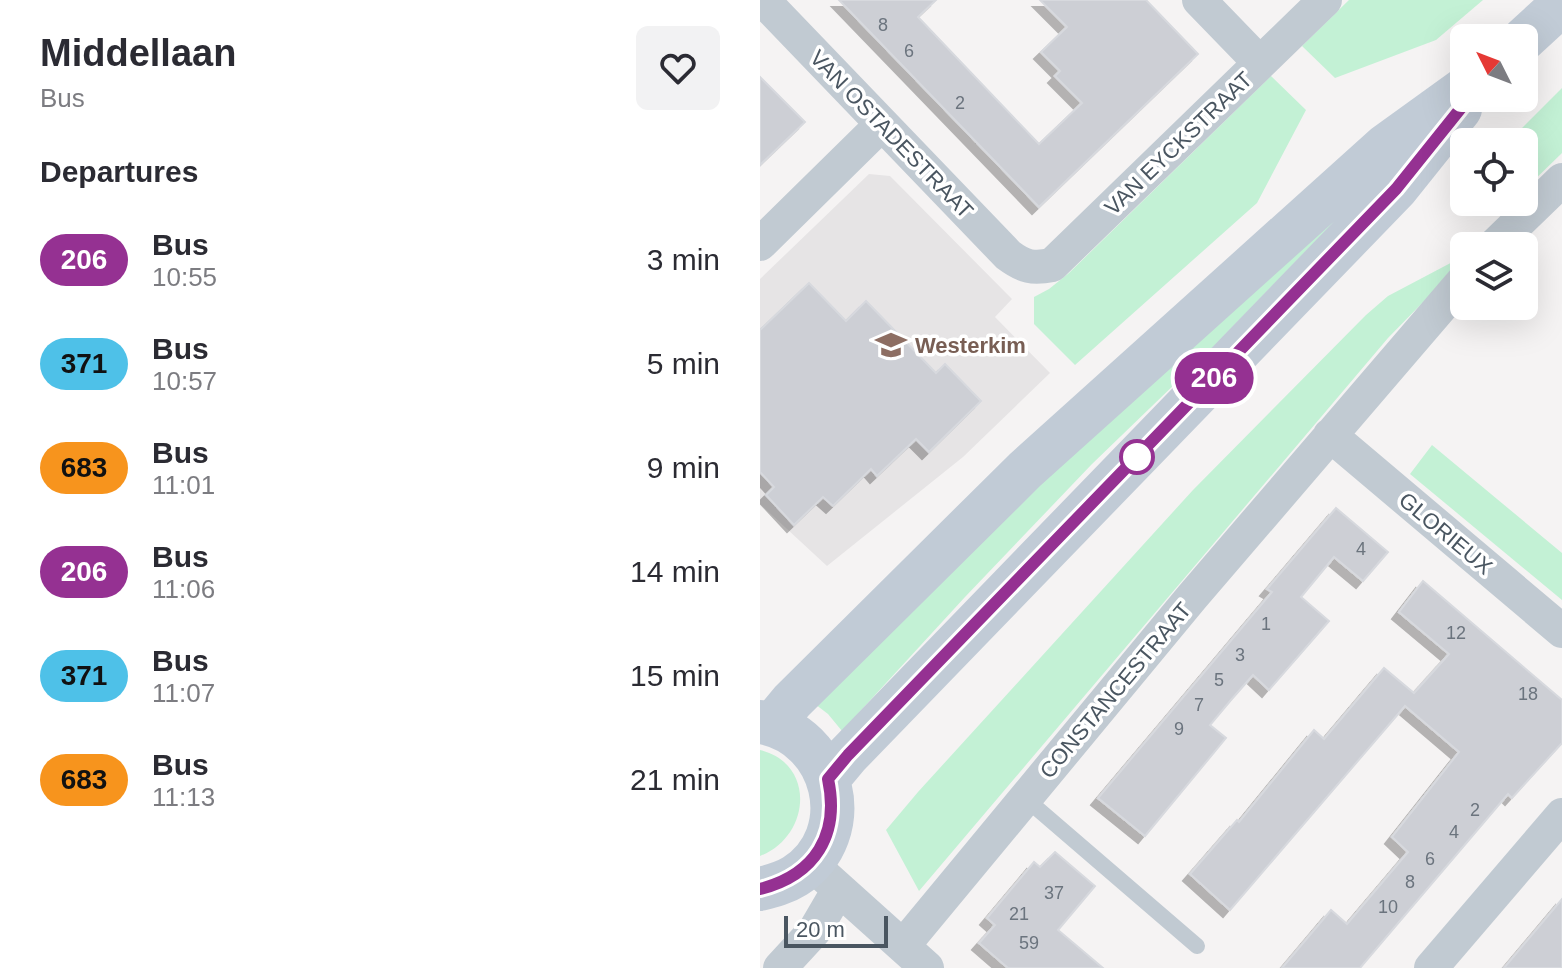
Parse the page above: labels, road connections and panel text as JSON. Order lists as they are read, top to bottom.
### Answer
{
  "streets": {
    "street": [
      "VAN OSTADESTRAAT",
      "VAN EYCKSTRAAT",
      "GLORIEUX",
      "CONSTANCESTRAAT"
    ]
  },
  "crossings": [
    ["VAN OSTADESTRAAT", "VAN EYCKSTRAAT"],
    ["GLORIEUX", "CONSTANCESTRAAT"]
  ],
  "places": {
    "school or university": ["Westerkim"]
  },
  "lines": ["bus line 206"],
  "house_numbers": [
    "8",
    "6",
    "2",
    "4",
    "1",
    "12",
    "3",
    "5",
    "18",
    "7",
    "9",
    "2",
    "4",
    "6",
    "8",
    "37",
    "10",
    "21",
    "59"
  ],
  "scale_bar": "20 m",
  "north": "top left",
  "page": {
    "heading": [
      ["Middellaan", "Bus"],
      "Departures"
    ],
    "on_map": "206",
    "list": [
      {
        "mark": "206",
        "name": "Bus",
        "note": "10:55",
        "value": "3 min"
      },
      {
        "mark": "371",
        "name": "Bus",
        "note": "10:57",
        "value": "5 min"
      },
      {
        "mark": "683",
        "name": "Bus",
        "note": "11:01",
        "value": "9 min"
      },
      {
        "mark": "206",
        "name": "Bus",
        "note": "11:06",
        "value": "14 min"
      },
      {
        "mark": "371",
        "name": "Bus",
        "note": "11:07",
        "value": "15 min"
      },
      {
        "mark": "683",
        "name": "Bus",
        "note": "11:13",
        "value": "21 min"
      }
    ],
    "scale": "20 m"
  }
}
